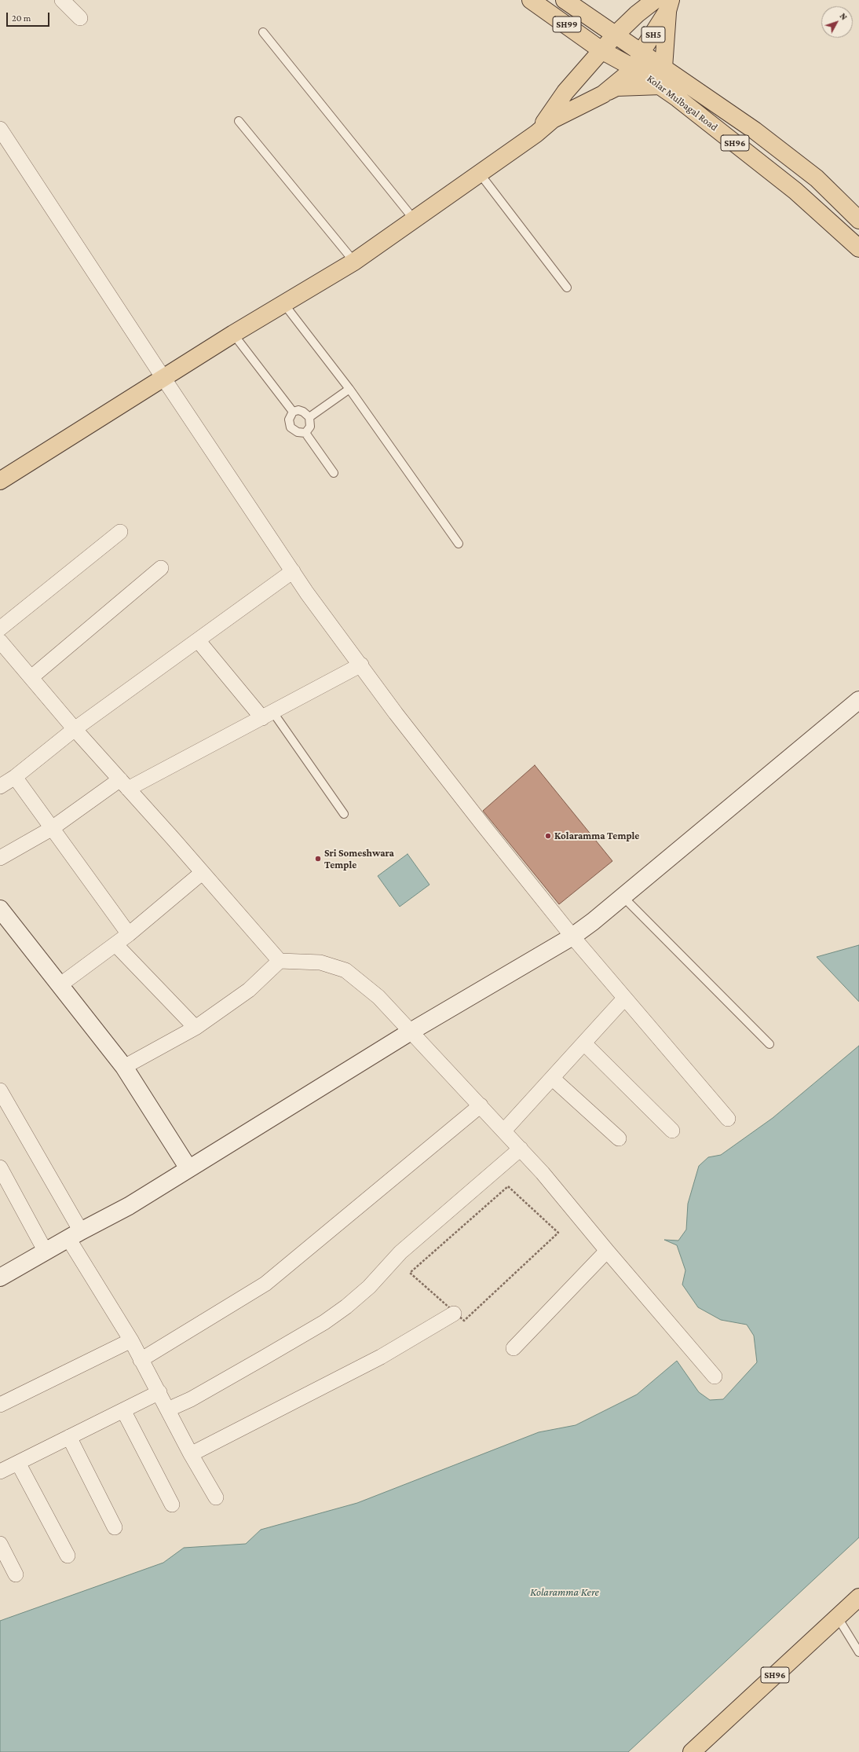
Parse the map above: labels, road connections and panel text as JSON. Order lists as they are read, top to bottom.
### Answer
{
  "streets": {
    "main road": [
      "SH99",
      "SH5",
      "Kolar Mulbagal Road",
      "SH96"
    ]
  },
  "crossings": [
    ["SH99", "SH5"],
    ["SH99", "Kolar Mulbagal Road"],
    ["SH99", "SH96"],
    ["SH5", "Kolar Mulbagal Road"],
    ["SH5", "SH96"],
    ["Kolar Mulbagal Road", "SH96"]
  ],
  "water": ["Kolaramma Kere"],
  "places": ["Kolaramma Temple", "Sri Someshwara Temple"],
  "scale_bar": "20 m",
  "north": "top right"
}
